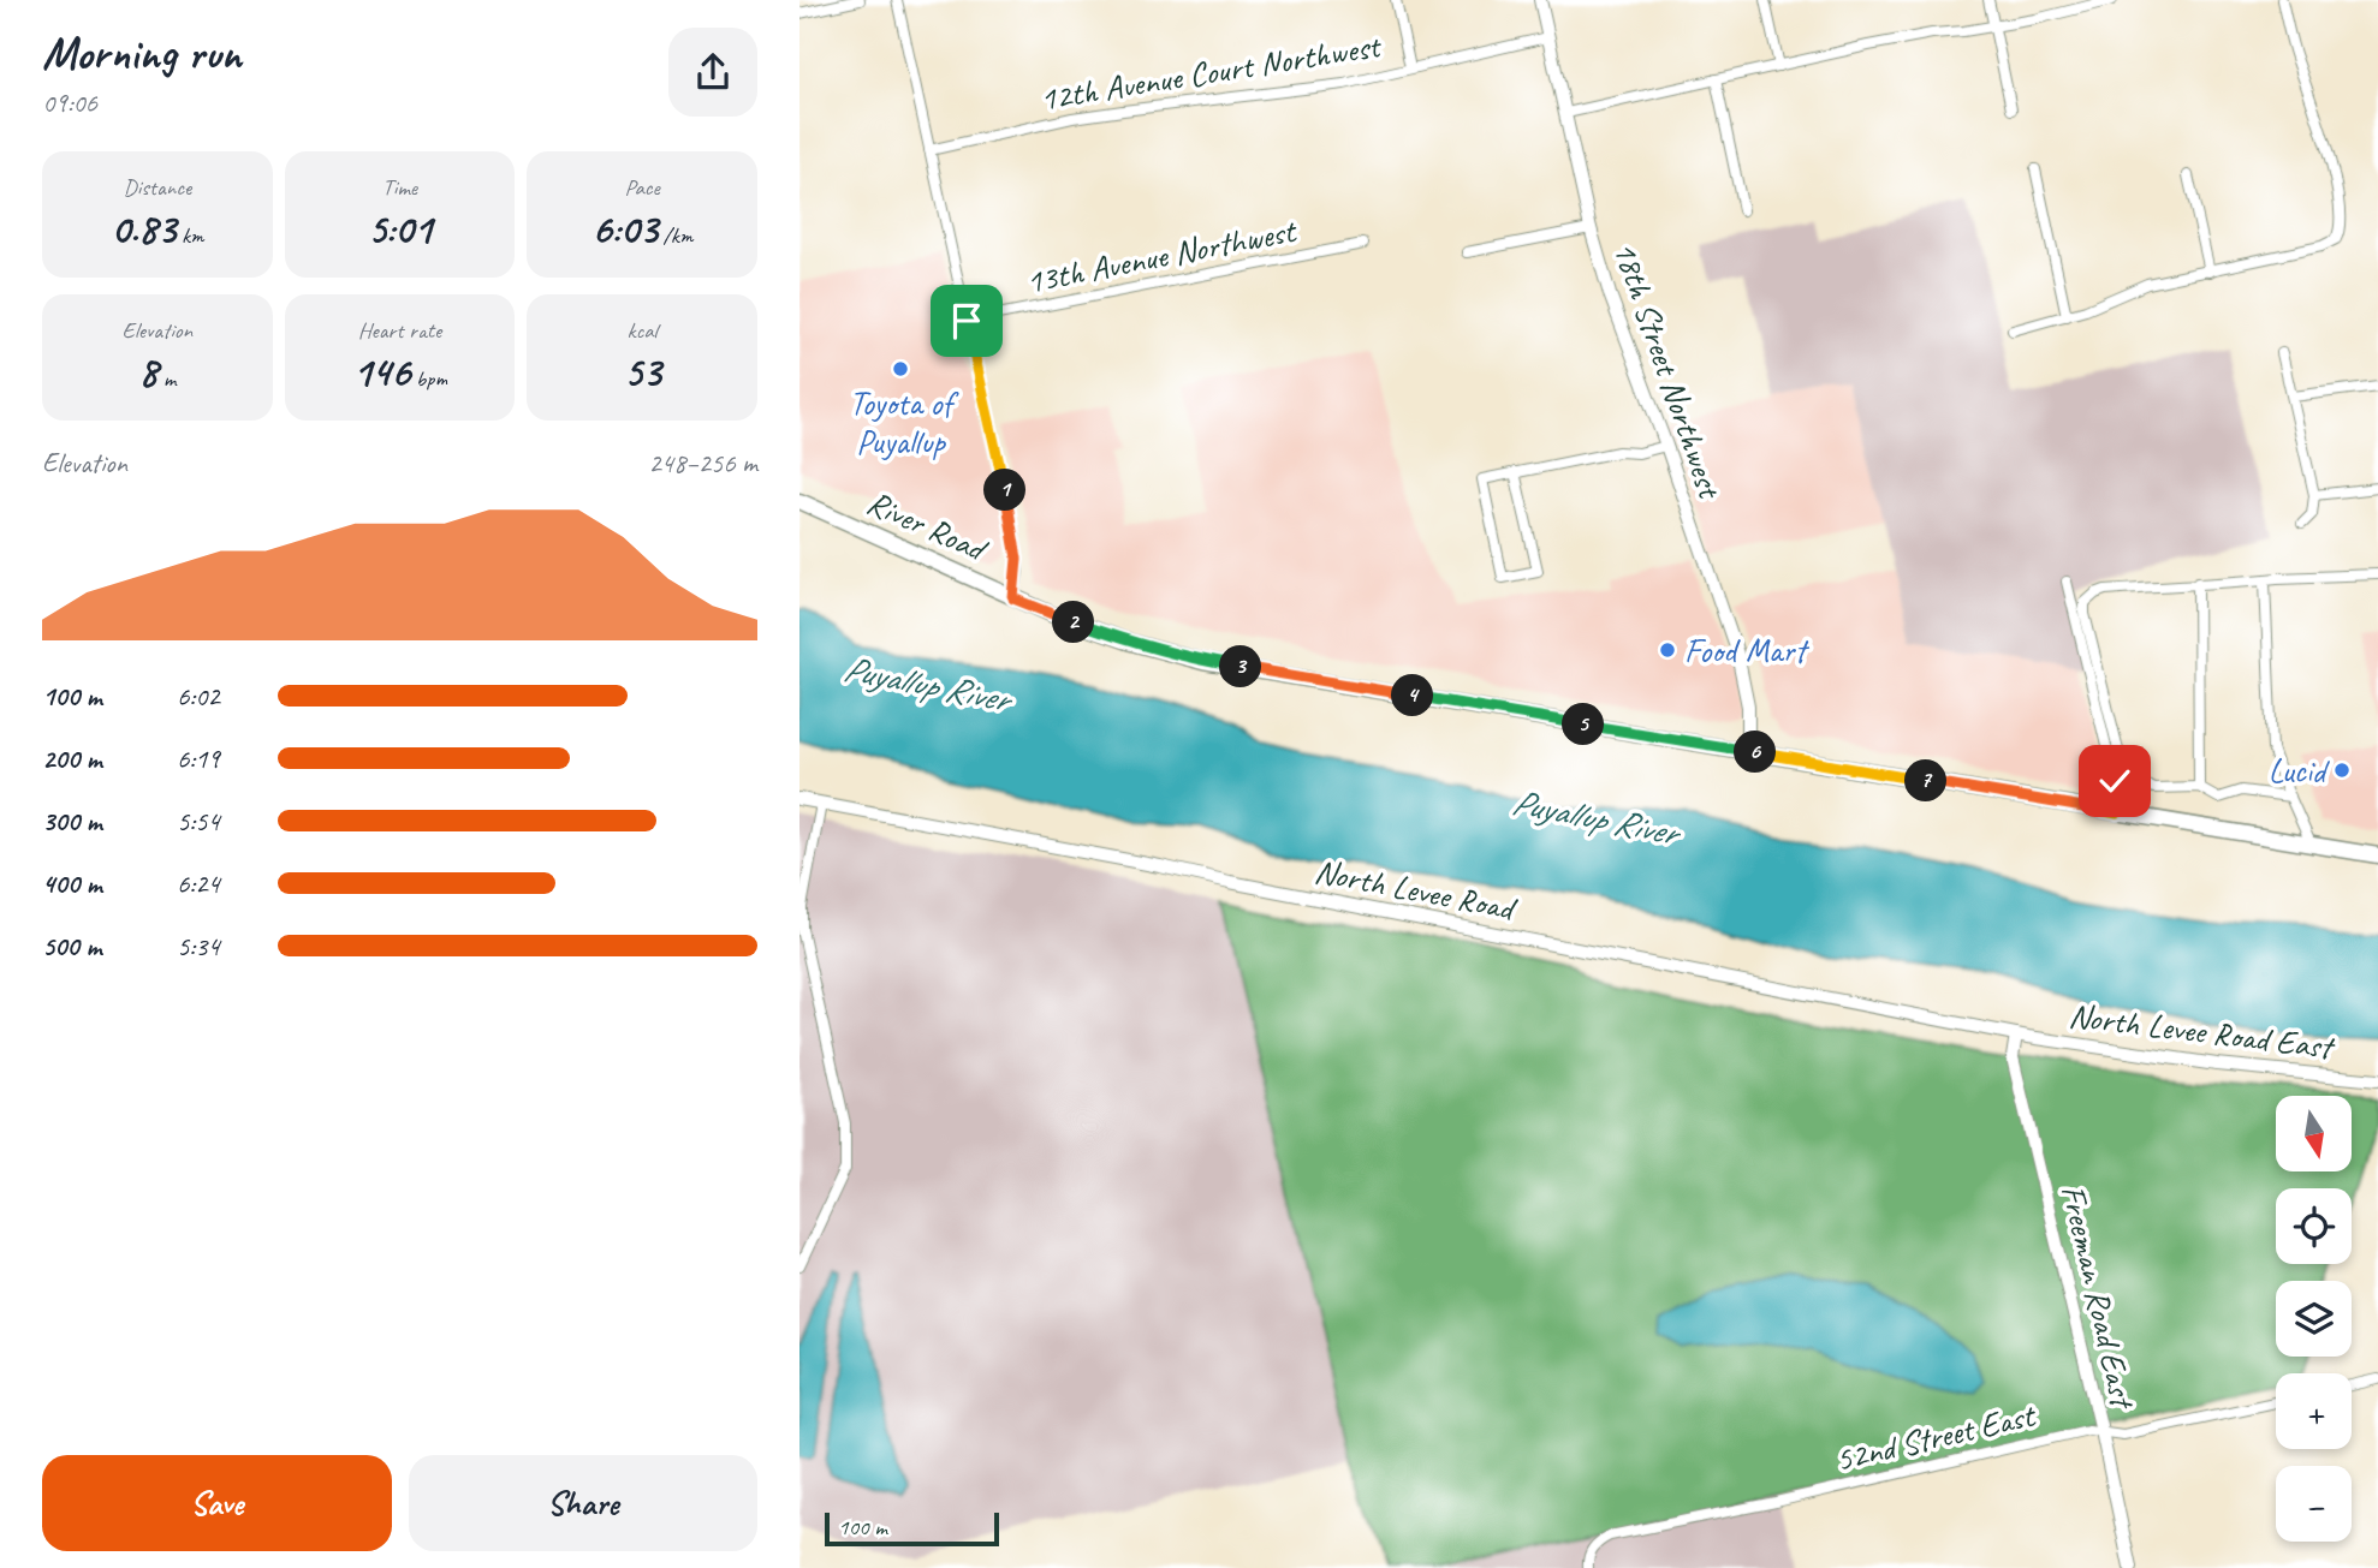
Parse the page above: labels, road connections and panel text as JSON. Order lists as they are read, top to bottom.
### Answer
{
  "streets": {
    "main road": ["River Road"],
    "street": [
      "12th Avenue Court Northwest",
      "13th Avenue Northwest",
      "18th Street Northwest",
      "North Levee Road",
      "North Levee Road East",
      "Freeman Road East",
      "52nd Street East"
    ]
  },
  "crossings": [
    ["12th Avenue Court Northwest", "18th Street Northwest"],
    ["18th Street Northwest", "River Road"],
    ["North Levee Road", "North Levee Road East"],
    ["North Levee Road", "Freeman Road East"],
    ["North Levee Road East", "Freeman Road East"],
    ["Freeman Road East", "52nd Street East"]
  ],
  "water": ["Puyallup River"],
  "places": ["Toyota of Puyallup", "Food Mart", "Lucid"],
  "scale_bar": "100 m",
  "north": "bottom",
  "page": {
    "heading": ["Morning run", "09:06"],
    "stats": [
      ["Distance", "0.83 km"],
      ["Time", "5:01"],
      ["Pace", "6:03 /km"],
      ["Elevation", "8 m"],
      ["Heart rate", "146 bpm"],
      ["kcal", "53"]
    ],
    "chart": ["Elevation", "248–256 m"],
    "pins": [
      "1",
      "2",
      "3",
      "4",
      "5",
      "6",
      "7"
    ],
    "list": [
      {
        "name": "100 m",
        "note": "6:02"
      },
      {
        "name": "200 m",
        "note": "6:19"
      },
      {
        "name": "300 m",
        "note": "5:54"
      },
      {
        "name": "400 m",
        "note": "6:24"
      },
      {
        "name": "500 m",
        "note": "5:34"
      }
    ],
    "map_buttons": ["+", "−"],
    "buttons": ["Save", "Share"],
    "scale": "100 m"
  }
}
